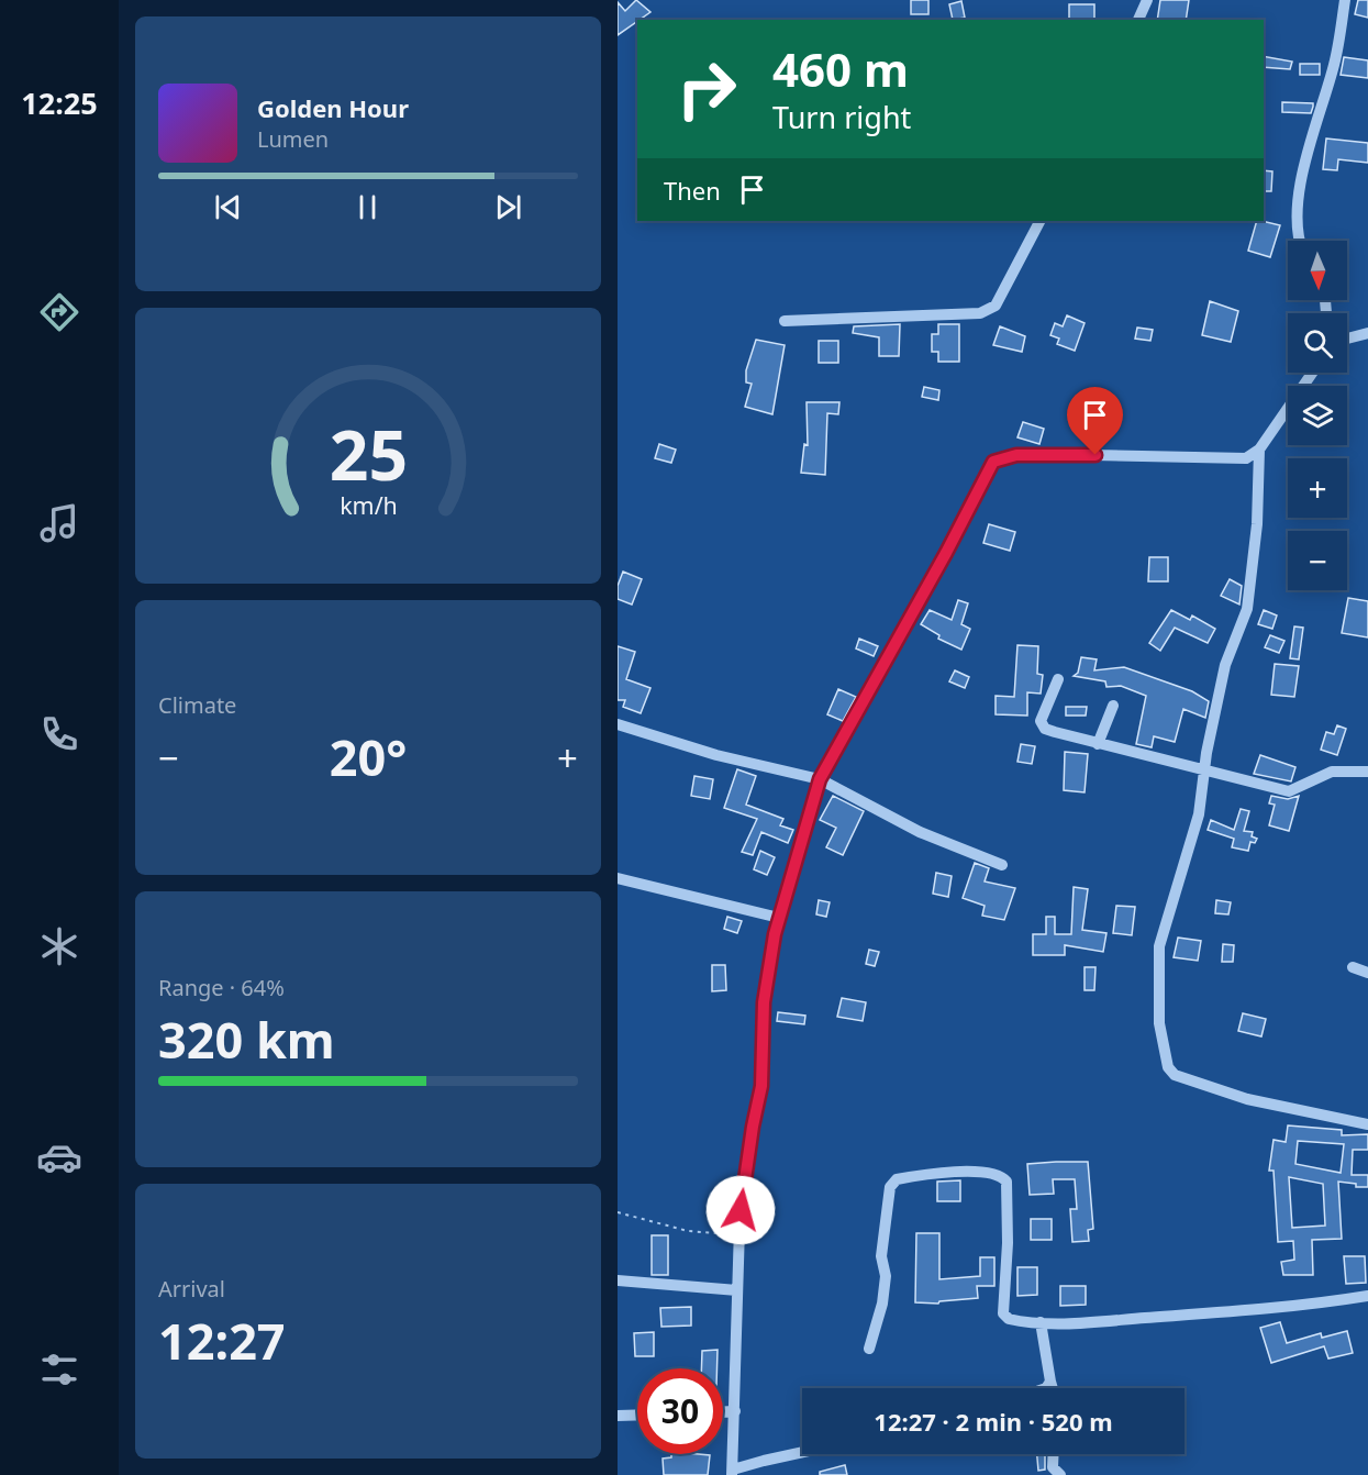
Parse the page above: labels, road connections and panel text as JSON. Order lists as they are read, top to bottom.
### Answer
{
  "north": "bottom",
  "page": {
    "tabs": "12:25",
    "turn": ["460 m", "Turn right"],
    "song": ["Golden Hour", "Lumen"],
    "then": "Then",
    "map_buttons": ["+", "−"],
    "tile": [
      "Climate",
      ["Range · 64%", "320 km"],
      ["Arrival", "12:27"]
    ],
    "heat": ["−", "20°", "+"],
    "limit": "30",
    "trip": "12:27 · 2 min · 520 m",
    "gauge": ["25", "km/h"]
  }
}
